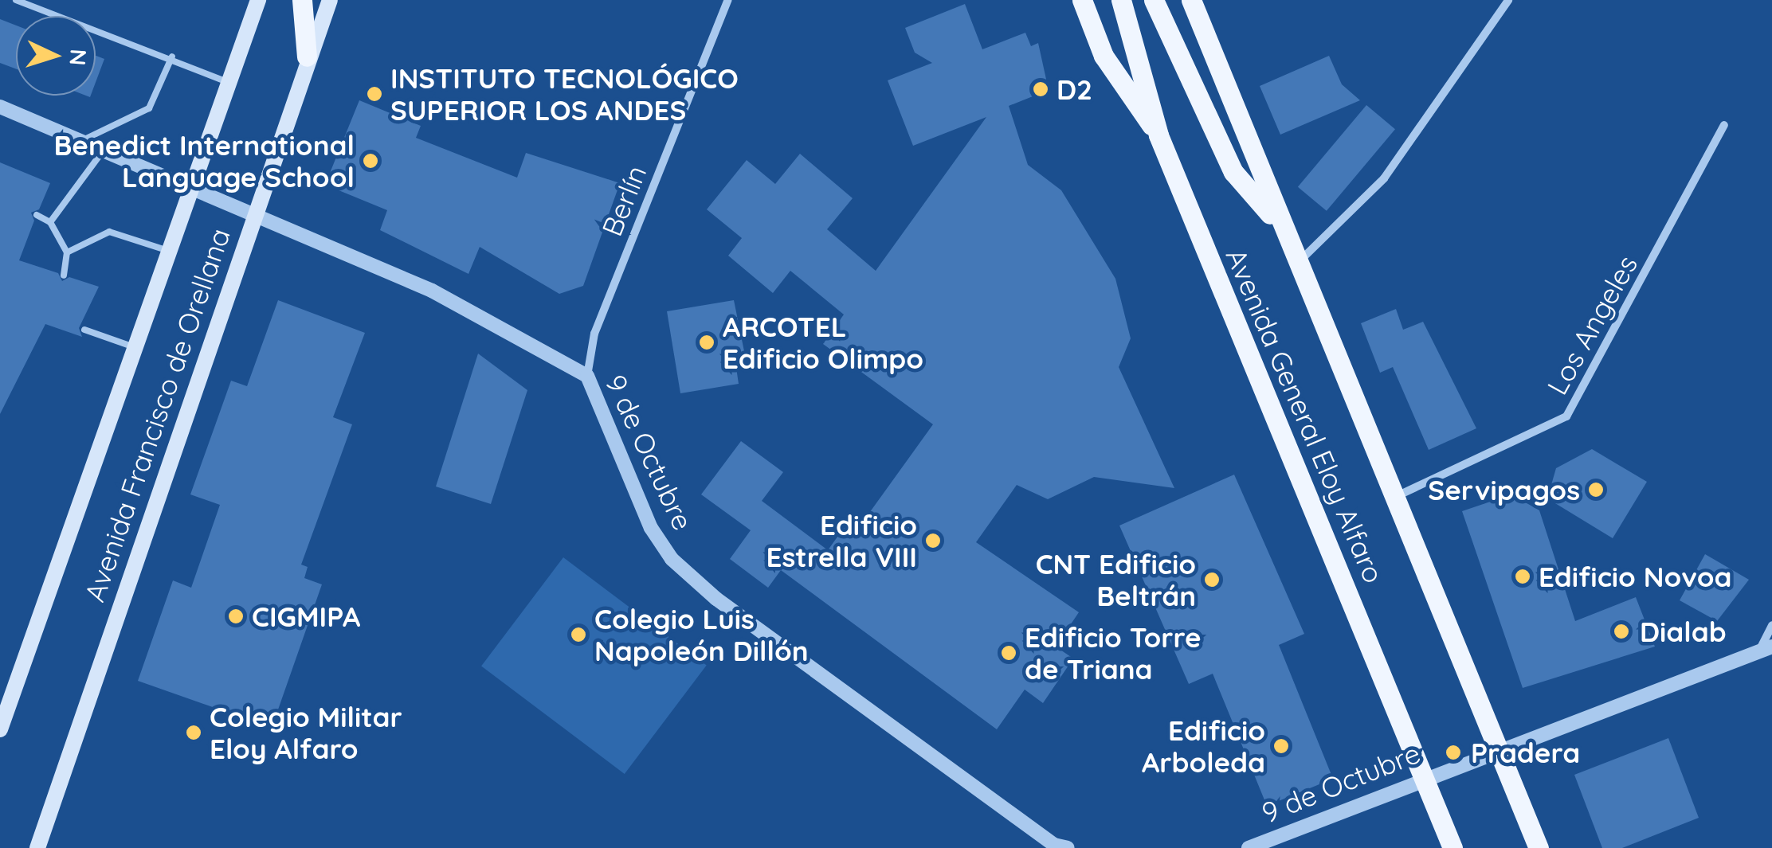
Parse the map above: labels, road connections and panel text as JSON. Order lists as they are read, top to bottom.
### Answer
{
  "streets": {
    "main road": ["Avenida Francisco de Orellana", "Avenida General Eloy Alfaro"],
    "street": ["Berlín", "Los Angeles", "9 de Octubre"]
  },
  "crossings": [
    ["Berlín", "9 de Octubre"],
    ["Los Angeles", "Avenida General Eloy Alfaro"],
    ["Avenida Francisco de Orellana", "9 de Octubre"],
    ["Avenida General Eloy Alfaro", "9 de Octubre"]
  ],
  "places": [
    "D2",
    "INSTITUTO TECNOLÓGICO SUPERIOR LOS ANDES",
    "Benedict International Language School",
    "ARCOTEL Edificio Olimpo",
    "Servipagos",
    "Edificio Estrella VIII",
    "Edificio Novoa",
    "CNT Edificio Beltrán",
    "CIGMIPA",
    "Dialab",
    "Colegio Luis Napoleón Dillón",
    "Edificio Torre de Triana",
    "Colegio Militar Eloy Alfaro",
    "Edificio Arboleda",
    "Pradera"
  ],
  "north": "right"
}
